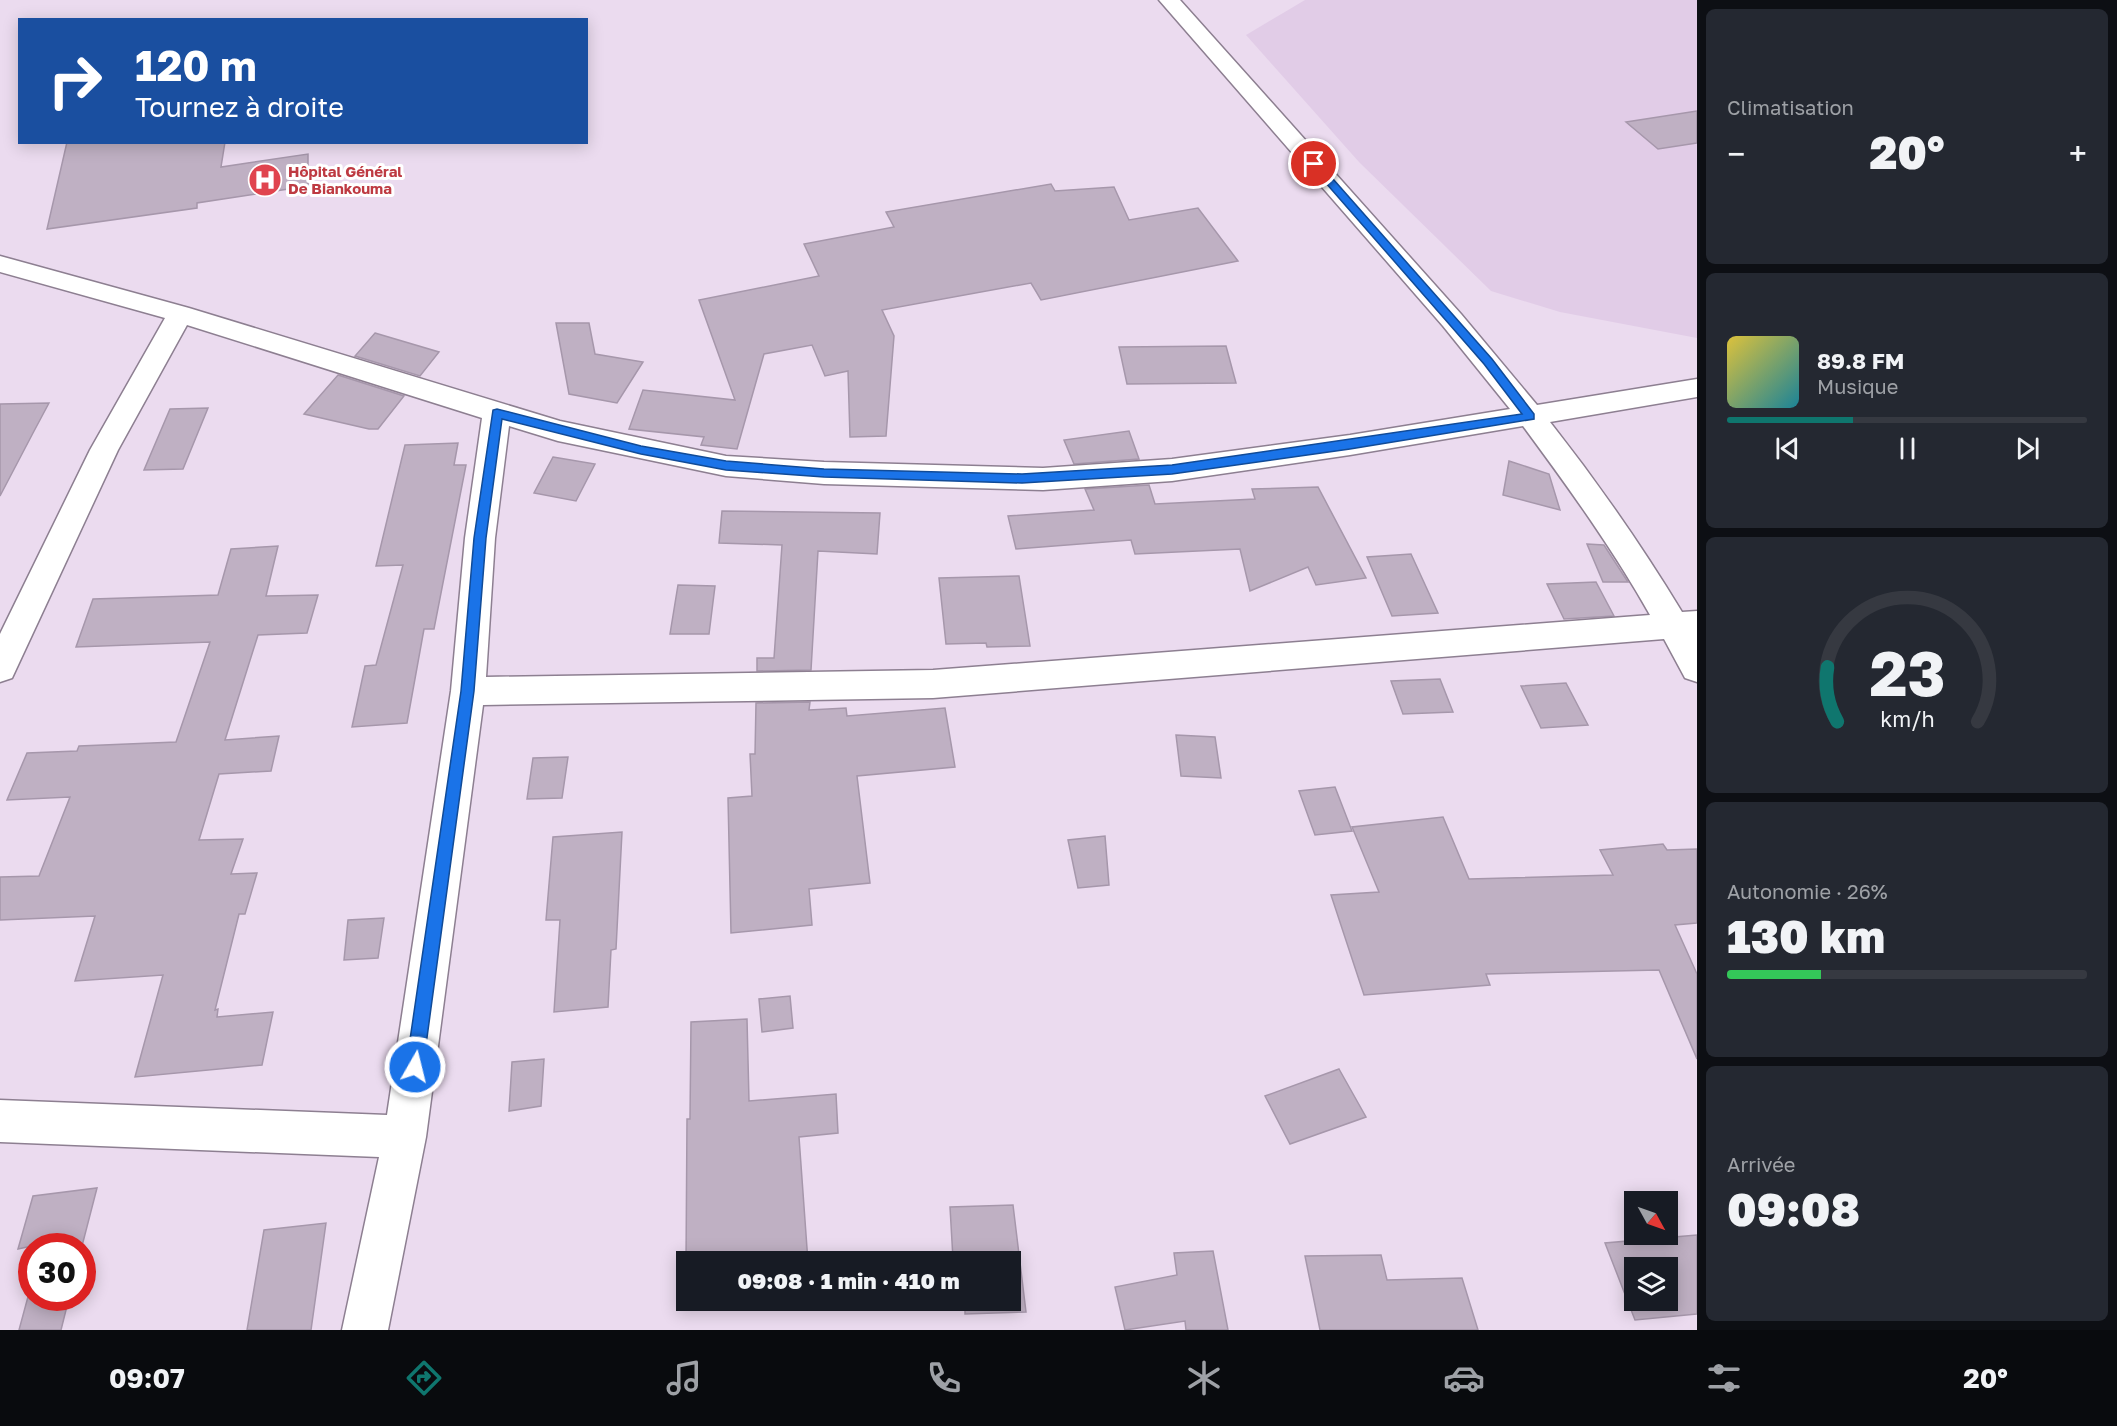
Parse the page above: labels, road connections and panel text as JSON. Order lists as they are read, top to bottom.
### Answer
{
  "places": {
    "hospital": ["Hôpital Général De Biankouma"]
  },
  "north": "bottom right",
  "page": {
    "tile": [
      "Climatisation",
      ["Autonomie · 26%", "130 km"],
      ["Arrivée", "09:08"]
    ],
    "turn": ["120 m", "Tournez à droite"],
    "heat": ["−", "20°", "+"],
    "song": ["89.8 FM", "Musique"],
    "limit": "30",
    "trip": "09:08 · 1 min · 410 m",
    "tabs": ["09:07", "20°"],
    "gauge": ["23", "km/h"]
  }
}
